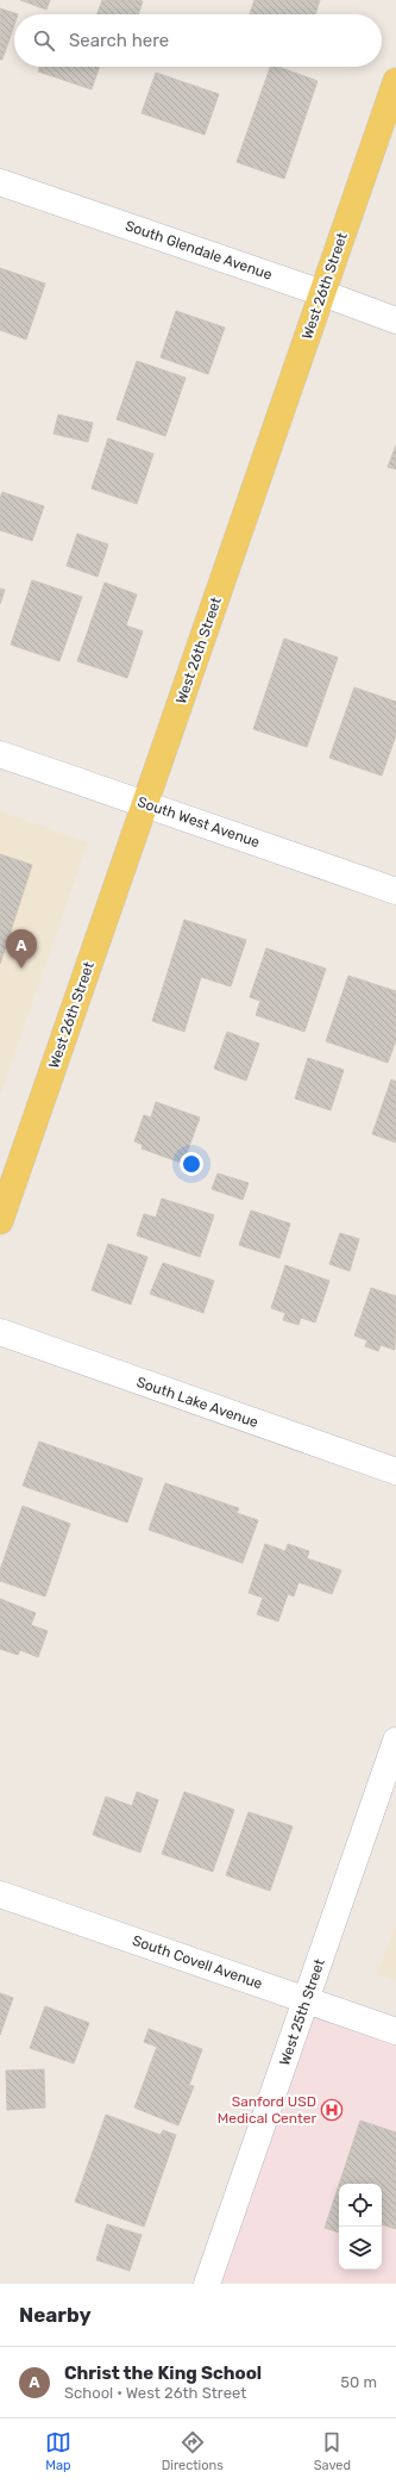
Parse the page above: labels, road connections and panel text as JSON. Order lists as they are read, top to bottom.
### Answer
{
  "streets": {
    "main road": ["West 26th Street"],
    "street": [
      "South Glendale Avenue",
      "South West Avenue",
      "South Lake Avenue",
      "South Covell Avenue",
      "West 25th Street"
    ]
  },
  "crossings": [
    ["South Glendale Avenue", "West 26th Street"],
    ["West 26th Street", "South West Avenue"],
    ["South Covell Avenue", "West 25th Street"]
  ],
  "places": {
    "hospital": ["Sanford USD Medical Center"]
  },
  "page": {
    "search": "Search here",
    "pins": "A",
    "heading": "Nearby",
    "list": [
      {
        "mark": "A",
        "name": "Christ the King School",
        "note": "School · West 26th Street",
        "value": "50 m"
      }
    ],
    "nav": ["Map", "Directions", "Saved"]
  }
}
